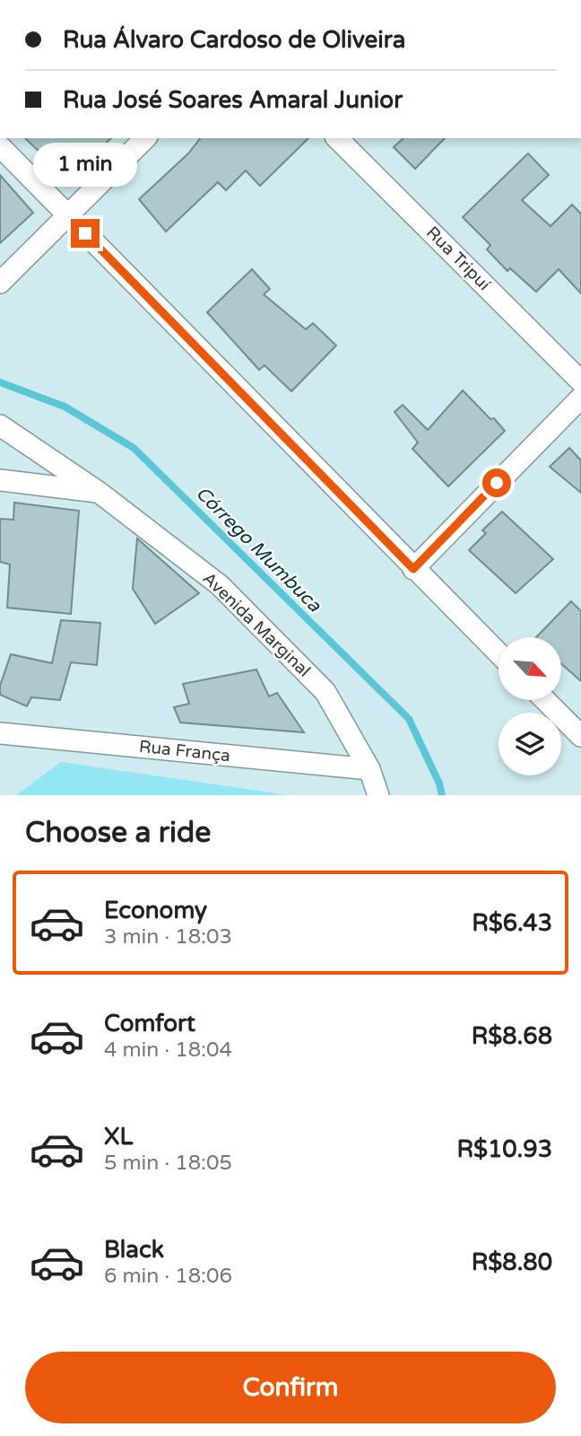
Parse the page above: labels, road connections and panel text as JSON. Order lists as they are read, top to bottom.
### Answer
{
  "streets": {
    "street": ["Rua Tripuí", "Avenida Marginal", "Rua França"]
  },
  "crossings": [
    ["Avenida Marginal", "Rua França"]
  ],
  "water": ["Córrego Mumbuca"],
  "north": "bottom right",
  "page": {
    "banner": ["Rua Álvaro Cardoso de Oliveira", "Rua José Soares Amaral Junior"],
    "bubble": "1 min",
    "heading": "Choose a ride",
    "list": [
      {
        "name": "Economy",
        "note": "3 min · 18:03",
        "value": "R$6.43"
      },
      {
        "name": "Comfort",
        "note": "4 min · 18:04",
        "value": "R$8.68"
      },
      {
        "name": "XL",
        "note": "5 min · 18:05",
        "value": "R$10.93"
      },
      {
        "name": "Black",
        "note": "6 min · 18:06",
        "value": "R$8.80"
      }
    ],
    "buttons": "Confirm"
  }
}
